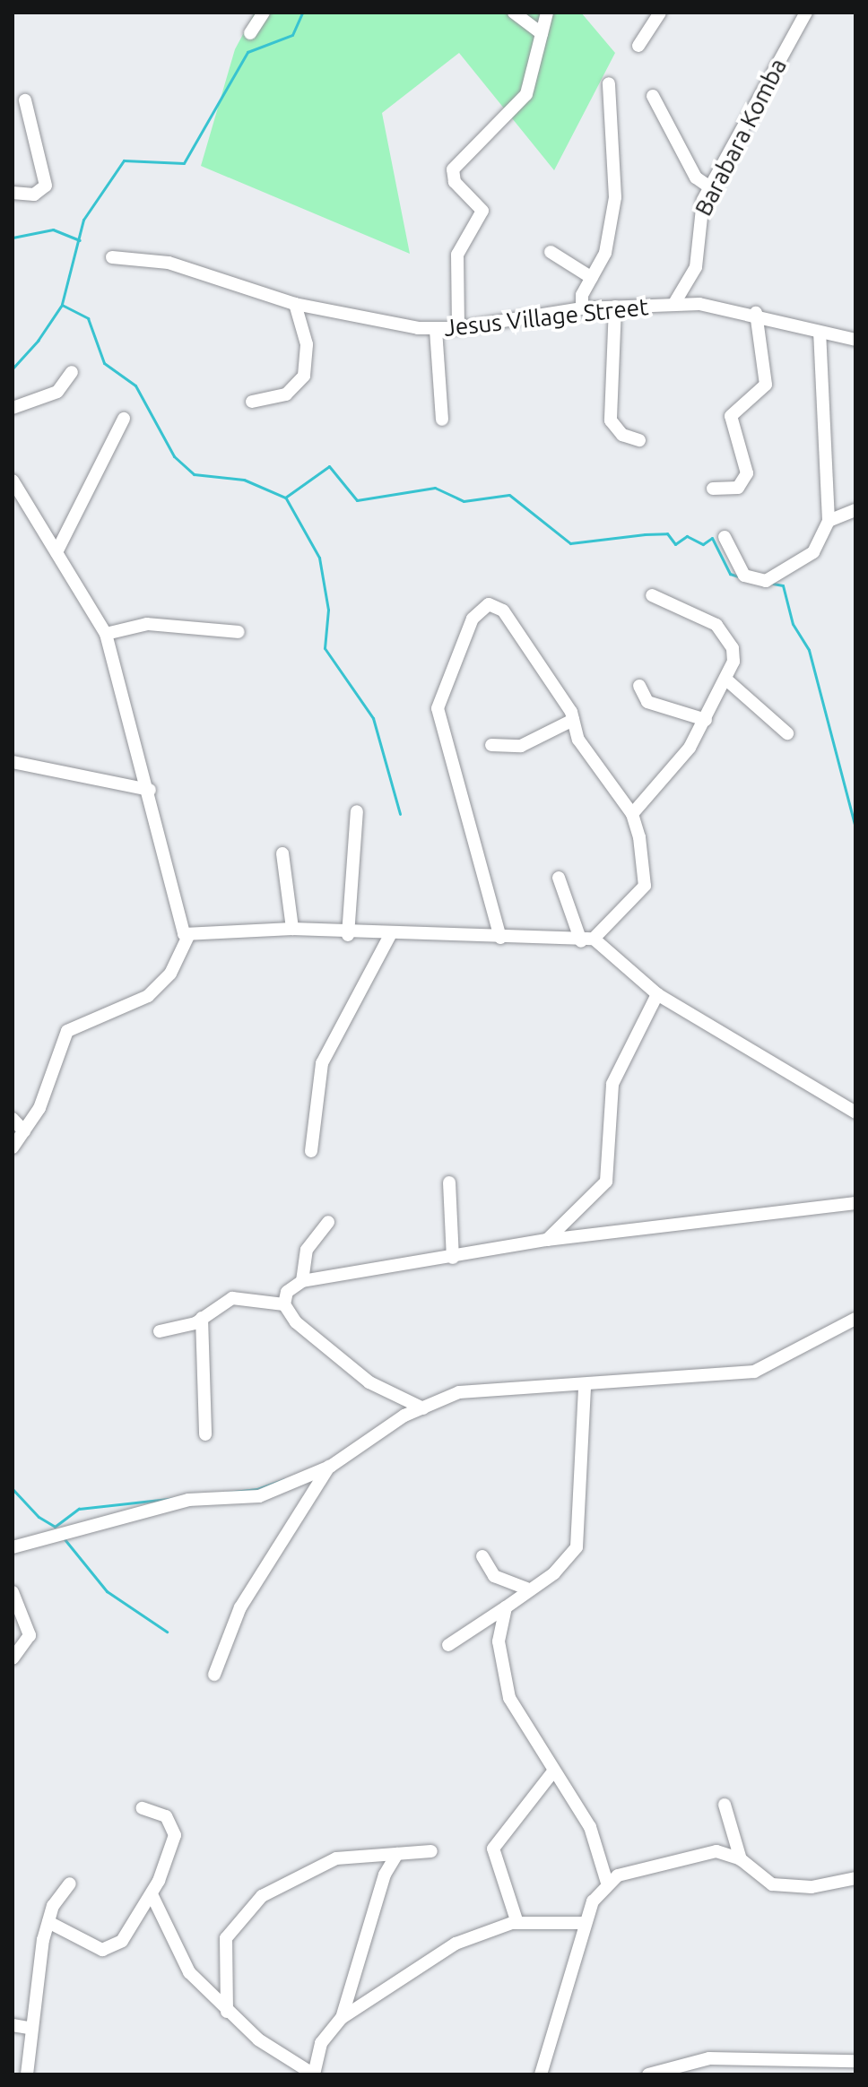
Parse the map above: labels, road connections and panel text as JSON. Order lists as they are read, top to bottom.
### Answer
{
  "streets": {
    "street": ["Barabara Komba", "Jesus Village Street"]
  },
  "crossings": [
    ["Barabara Komba", "Jesus Village Street"]
  ]
}
